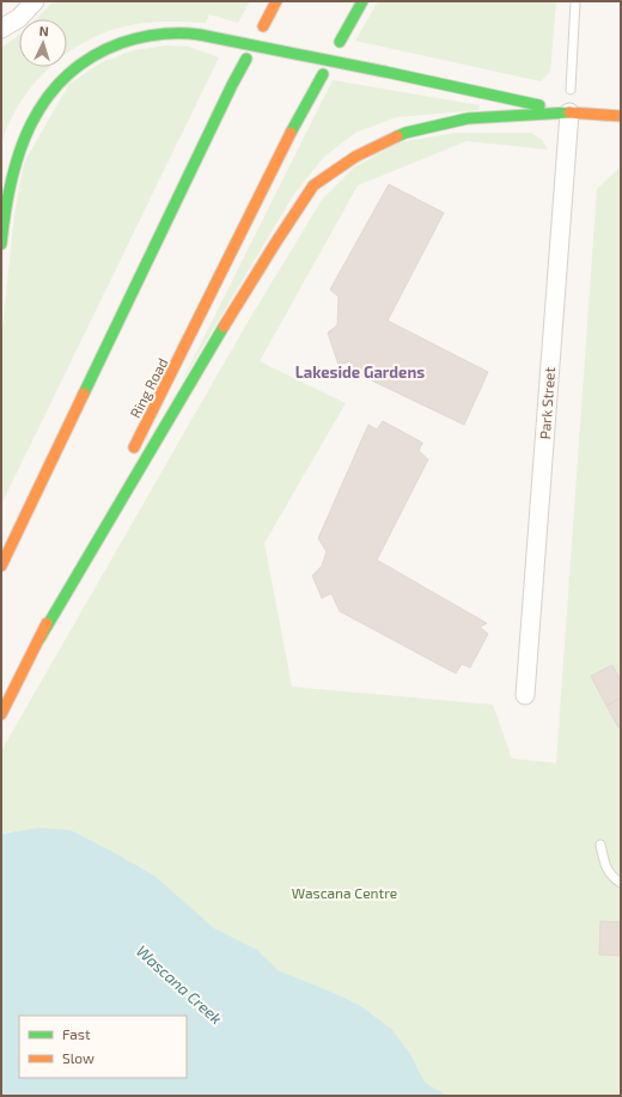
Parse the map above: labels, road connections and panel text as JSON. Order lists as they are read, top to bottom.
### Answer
{
  "streets": {
    "main road": ["Ring Road"],
    "street": ["Park Street"]
  },
  "districts": ["Lakeside Gardens"],
  "water": ["Wascana Creek"],
  "parks": ["Wascana Centre"],
  "legend": ["Fast", "Slow"],
  "north": "top"
}
